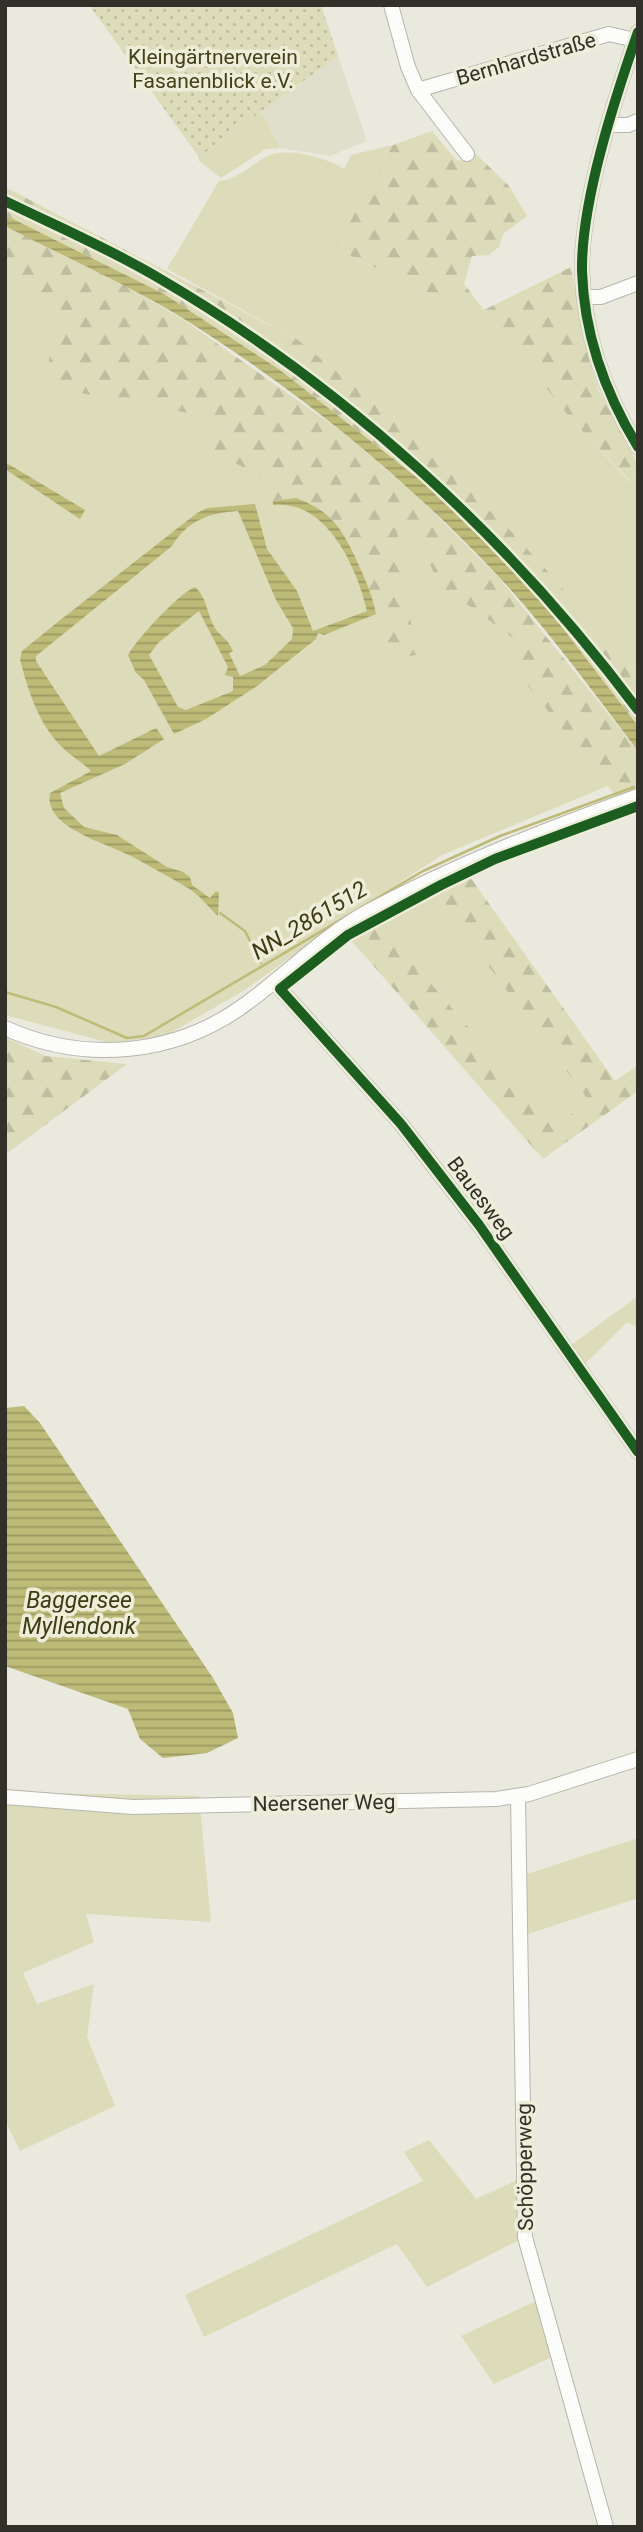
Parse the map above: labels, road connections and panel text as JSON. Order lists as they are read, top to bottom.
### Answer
{
  "streets": {
    "street": [
      "Bernhardstraße",
      "Bauesweg",
      "Neersener Weg",
      "Schöpperweg"
    ]
  },
  "crossings": [
    ["Neersener Weg", "Schöpperweg"]
  ],
  "water": ["NN_2861512", "Baggersee Myllendonk"],
  "parks": ["Kleingärtnerverein Fasanenblick e.V."]
}
